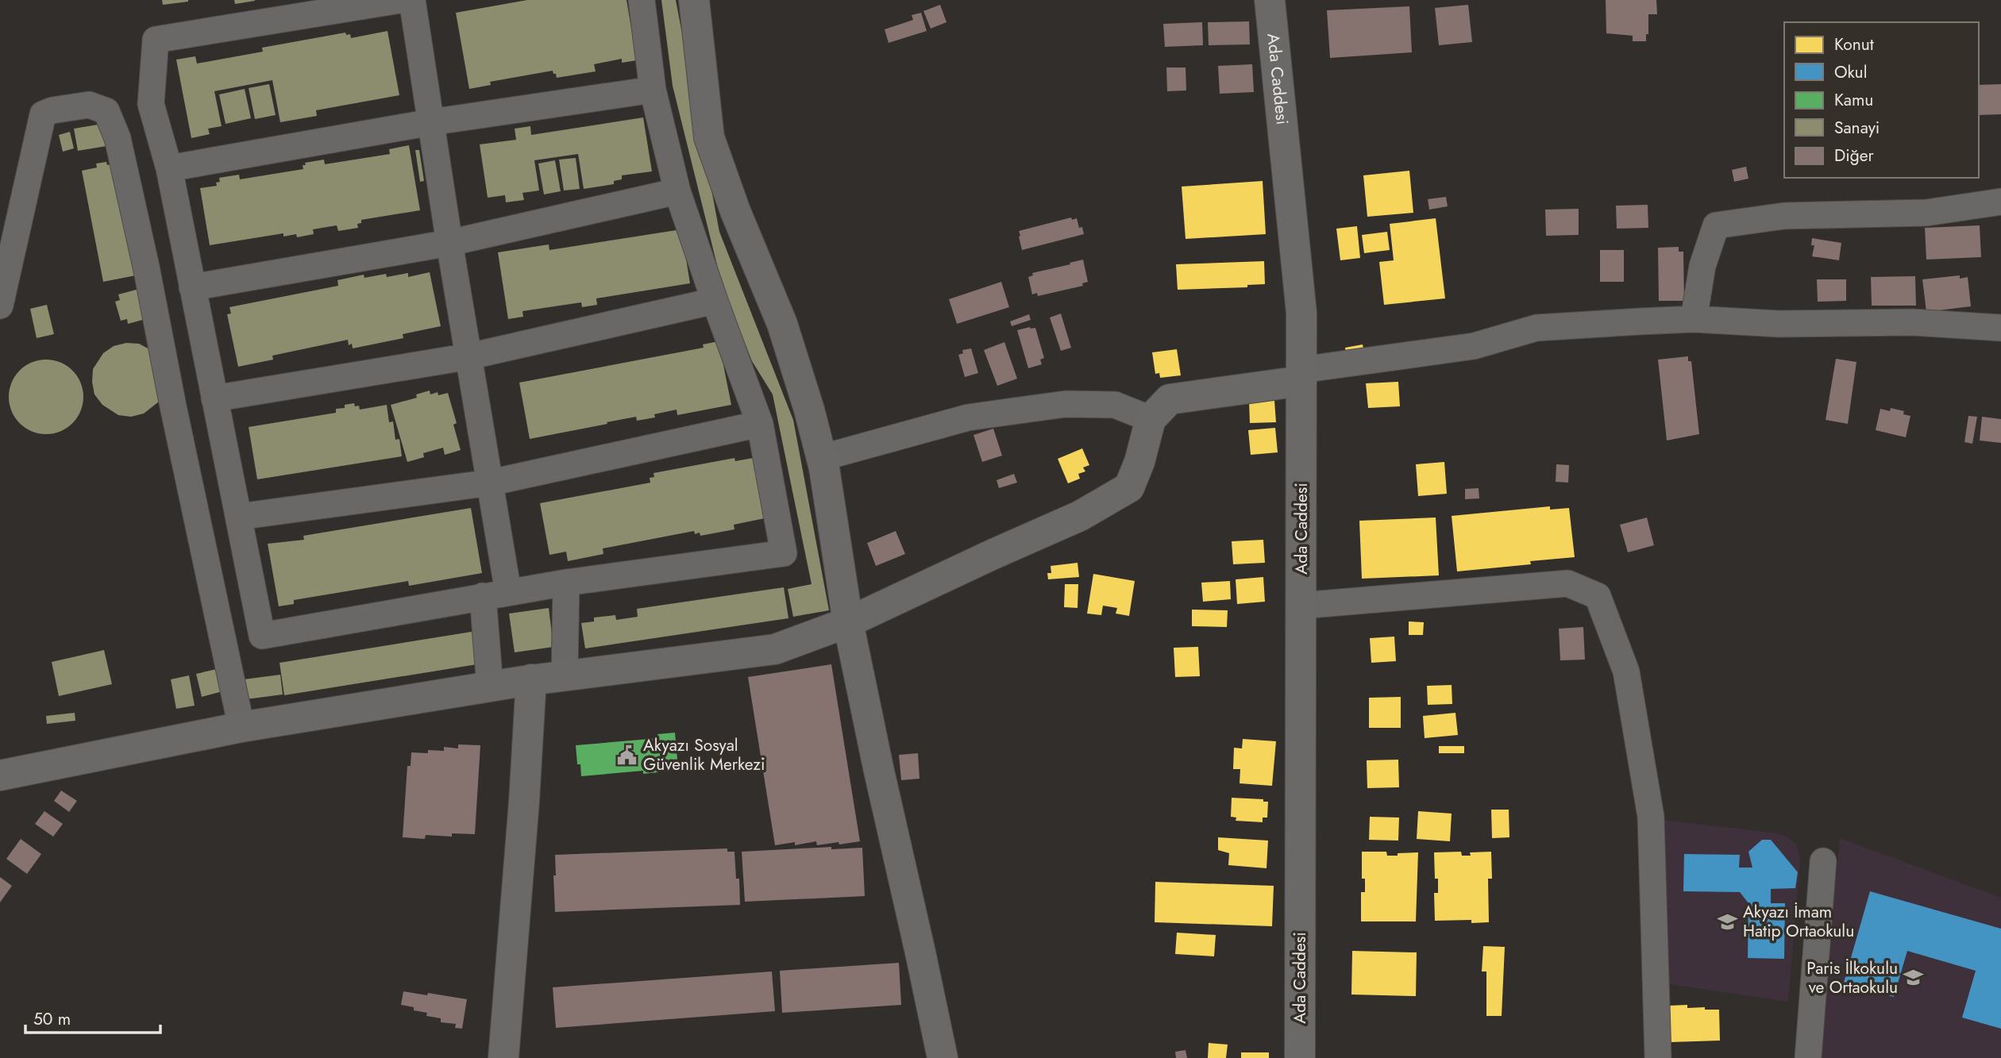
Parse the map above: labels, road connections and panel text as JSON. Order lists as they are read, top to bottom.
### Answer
{
  "streets": {
    "main road": ["Ada Caddesi"]
  },
  "places": {
    "public building": ["Akyazı Sosyal Güvenlik Merkezi"],
    "school or university": ["Akyazı İmam Hatip Ortaokulu", "Paris İlkokulu ve Ortaokulu"]
  },
  "legend": [
    "Konut",
    "Okul",
    "Kamu",
    "Sanayi",
    "Diğer"
  ],
  "scale_bar": "50 m"
}
